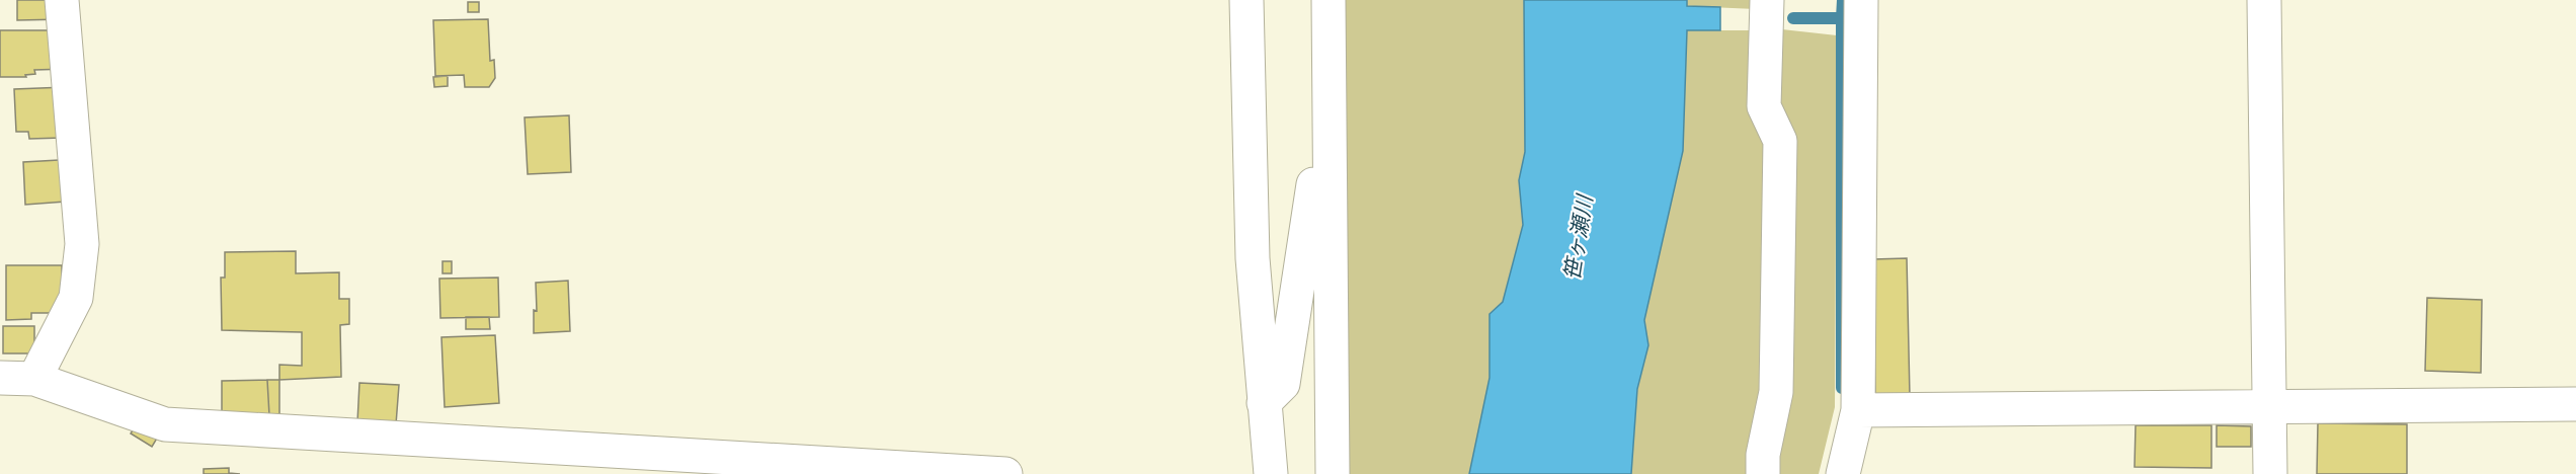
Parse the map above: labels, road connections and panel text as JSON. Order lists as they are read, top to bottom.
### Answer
{
  "water": ["笹ヶ瀬川"]
}
